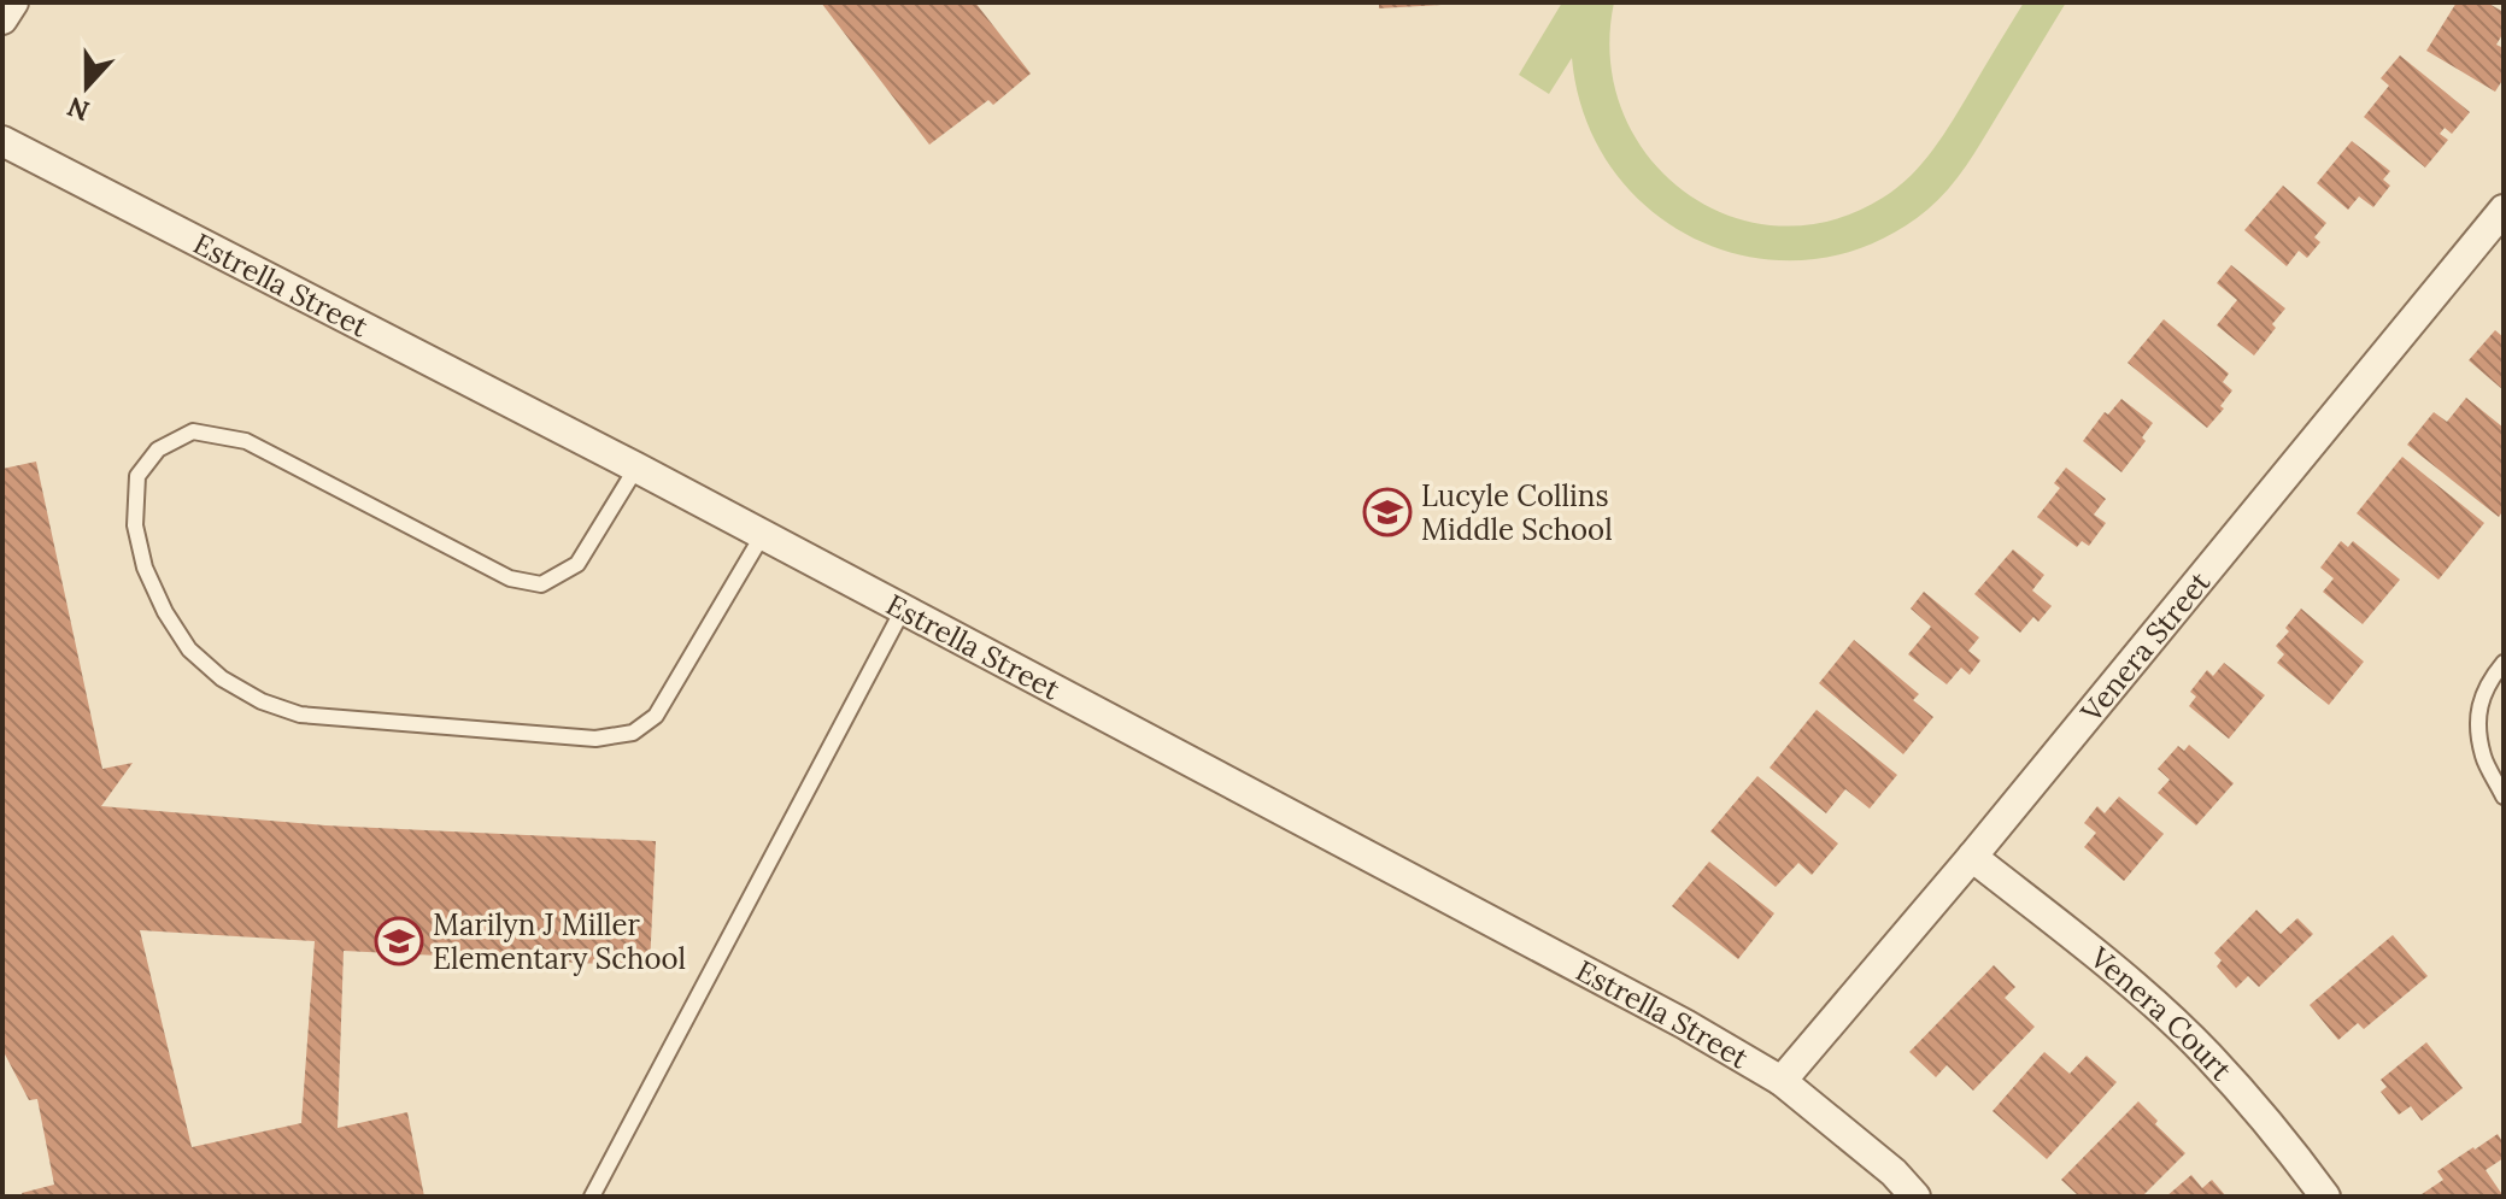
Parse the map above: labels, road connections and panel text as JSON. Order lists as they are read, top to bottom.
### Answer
{
  "streets": {
    "street": ["Estrella Street", "Venera Street", "Venera Court"]
  },
  "crossings": [
    ["Estrella Street", "Venera Street"],
    ["Venera Street", "Venera Court"]
  ],
  "places": {
    "school or university": ["Lucyle Collins Middle School", "Marilyn J Miller Elementary School"]
  },
  "north": "bottom"
}
